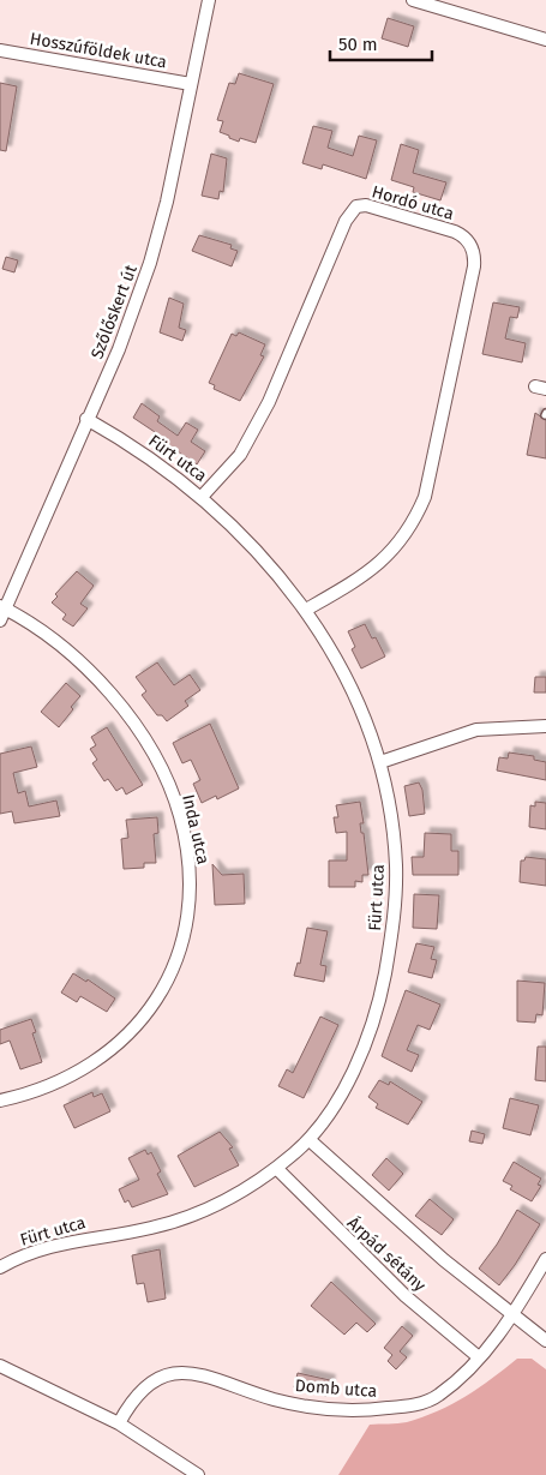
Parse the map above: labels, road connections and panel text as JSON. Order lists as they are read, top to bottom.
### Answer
{
  "streets": {
    "street": [
      "Hosszúföldek utca",
      "Hordó utca",
      "Szőlőskert út",
      "Fürt utca",
      "Inda utca",
      "Árpád sétány",
      "Domb utca"
    ]
  },
  "crossings": [
    ["Hosszúföldek utca", "Szőlőskert út"],
    ["Hordó utca", "Fürt utca"],
    ["Szőlőskert út", "Fürt utca"],
    ["Szőlőskert út", "Inda utca"],
    ["Fürt utca", "Árpád sétány"],
    ["Árpád sétány", "Domb utca"]
  ],
  "scale_bar": "50 m"
}
